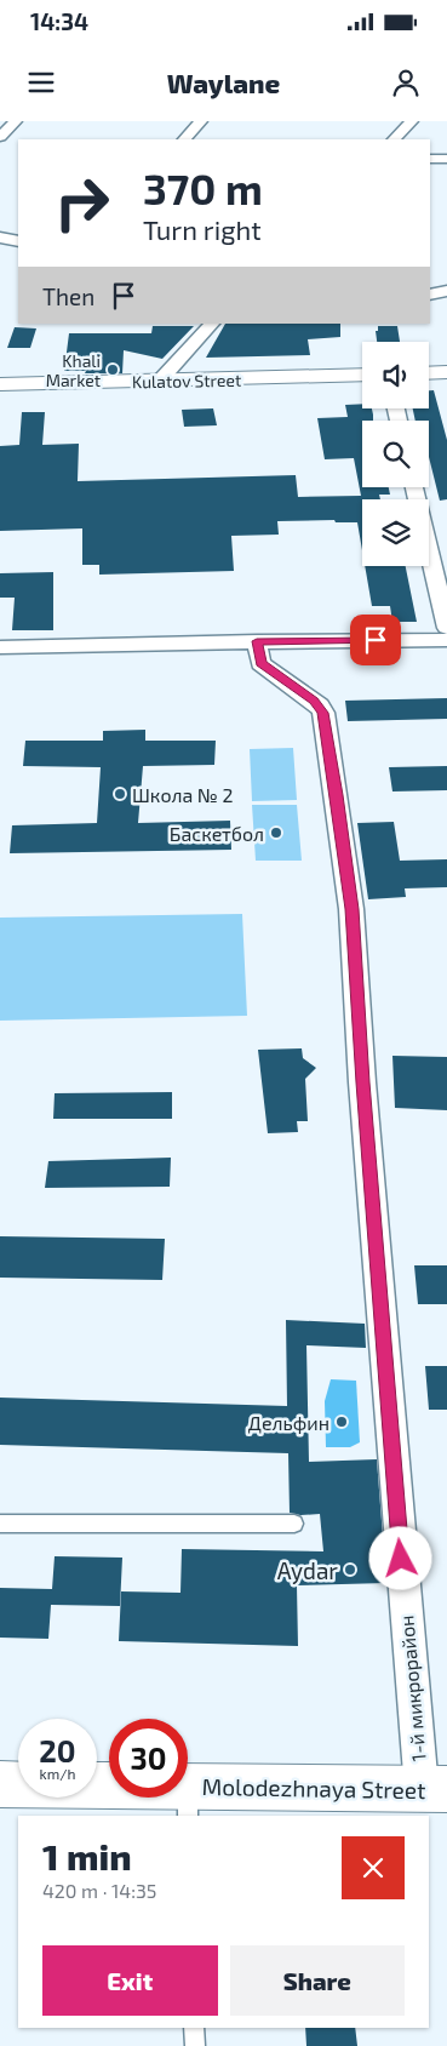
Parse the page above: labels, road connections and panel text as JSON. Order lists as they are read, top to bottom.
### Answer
{
  "streets": {
    "main road": ["Kulatov Street", "Molodezhnaya Street"],
    "street": ["1-й микрорайон"]
  },
  "crossings": [
    ["1-й микрорайон", "Molodezhnaya Street"]
  ],
  "places": [
    "Khali Market",
    "Школа № 2",
    "Баскетбол",
    "Дельфин",
    "Aydar"
  ],
  "page": {
    "status": "14:34",
    "header": "Waylane",
    "turn": ["370 m", "Turn right"],
    "then": "Then",
    "speed": "20 km/h",
    "limit": "30",
    "heading": ["1 min", "420 m · 14:35"],
    "buttons": ["Exit", "Share"]
  }
}
